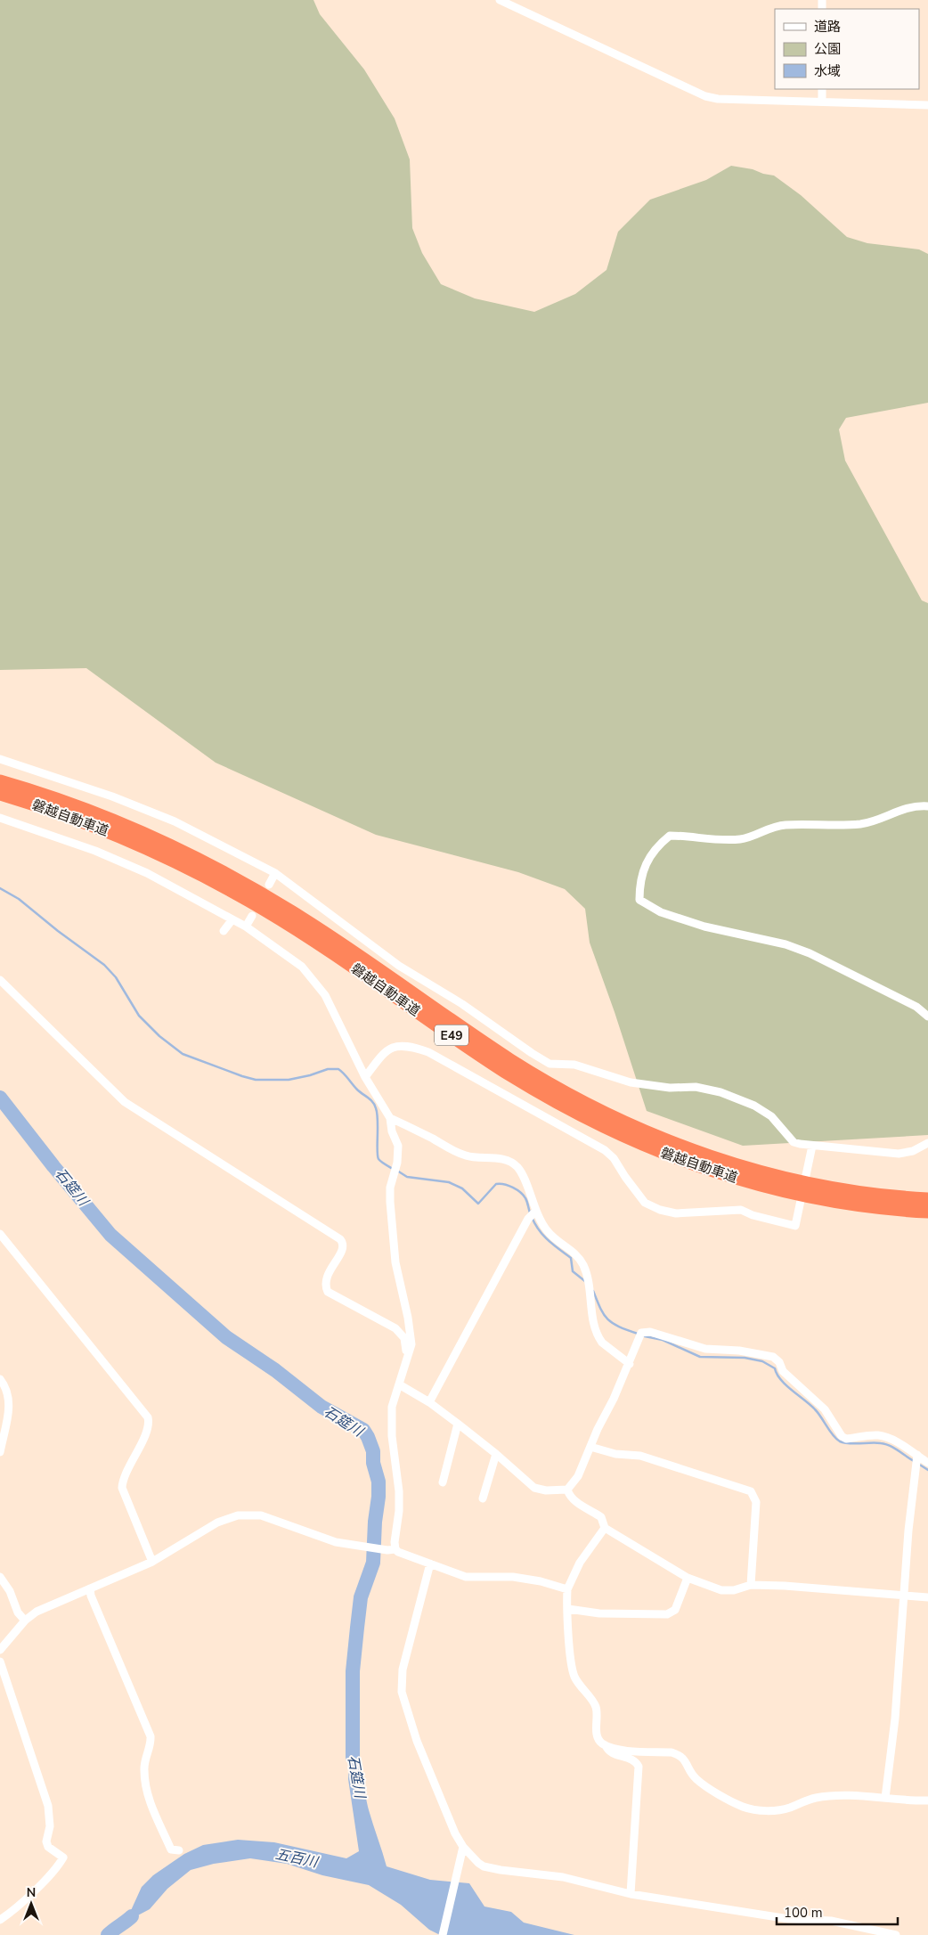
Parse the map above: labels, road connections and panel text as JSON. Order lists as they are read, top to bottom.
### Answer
{
  "streets": {
    "highway": ["磐越自動車道", "E49"]
  },
  "water": ["石筵川", "五百川"],
  "legend": ["道路", "公園", "水域"],
  "scale_bar": "100 m",
  "north": "top"
}
